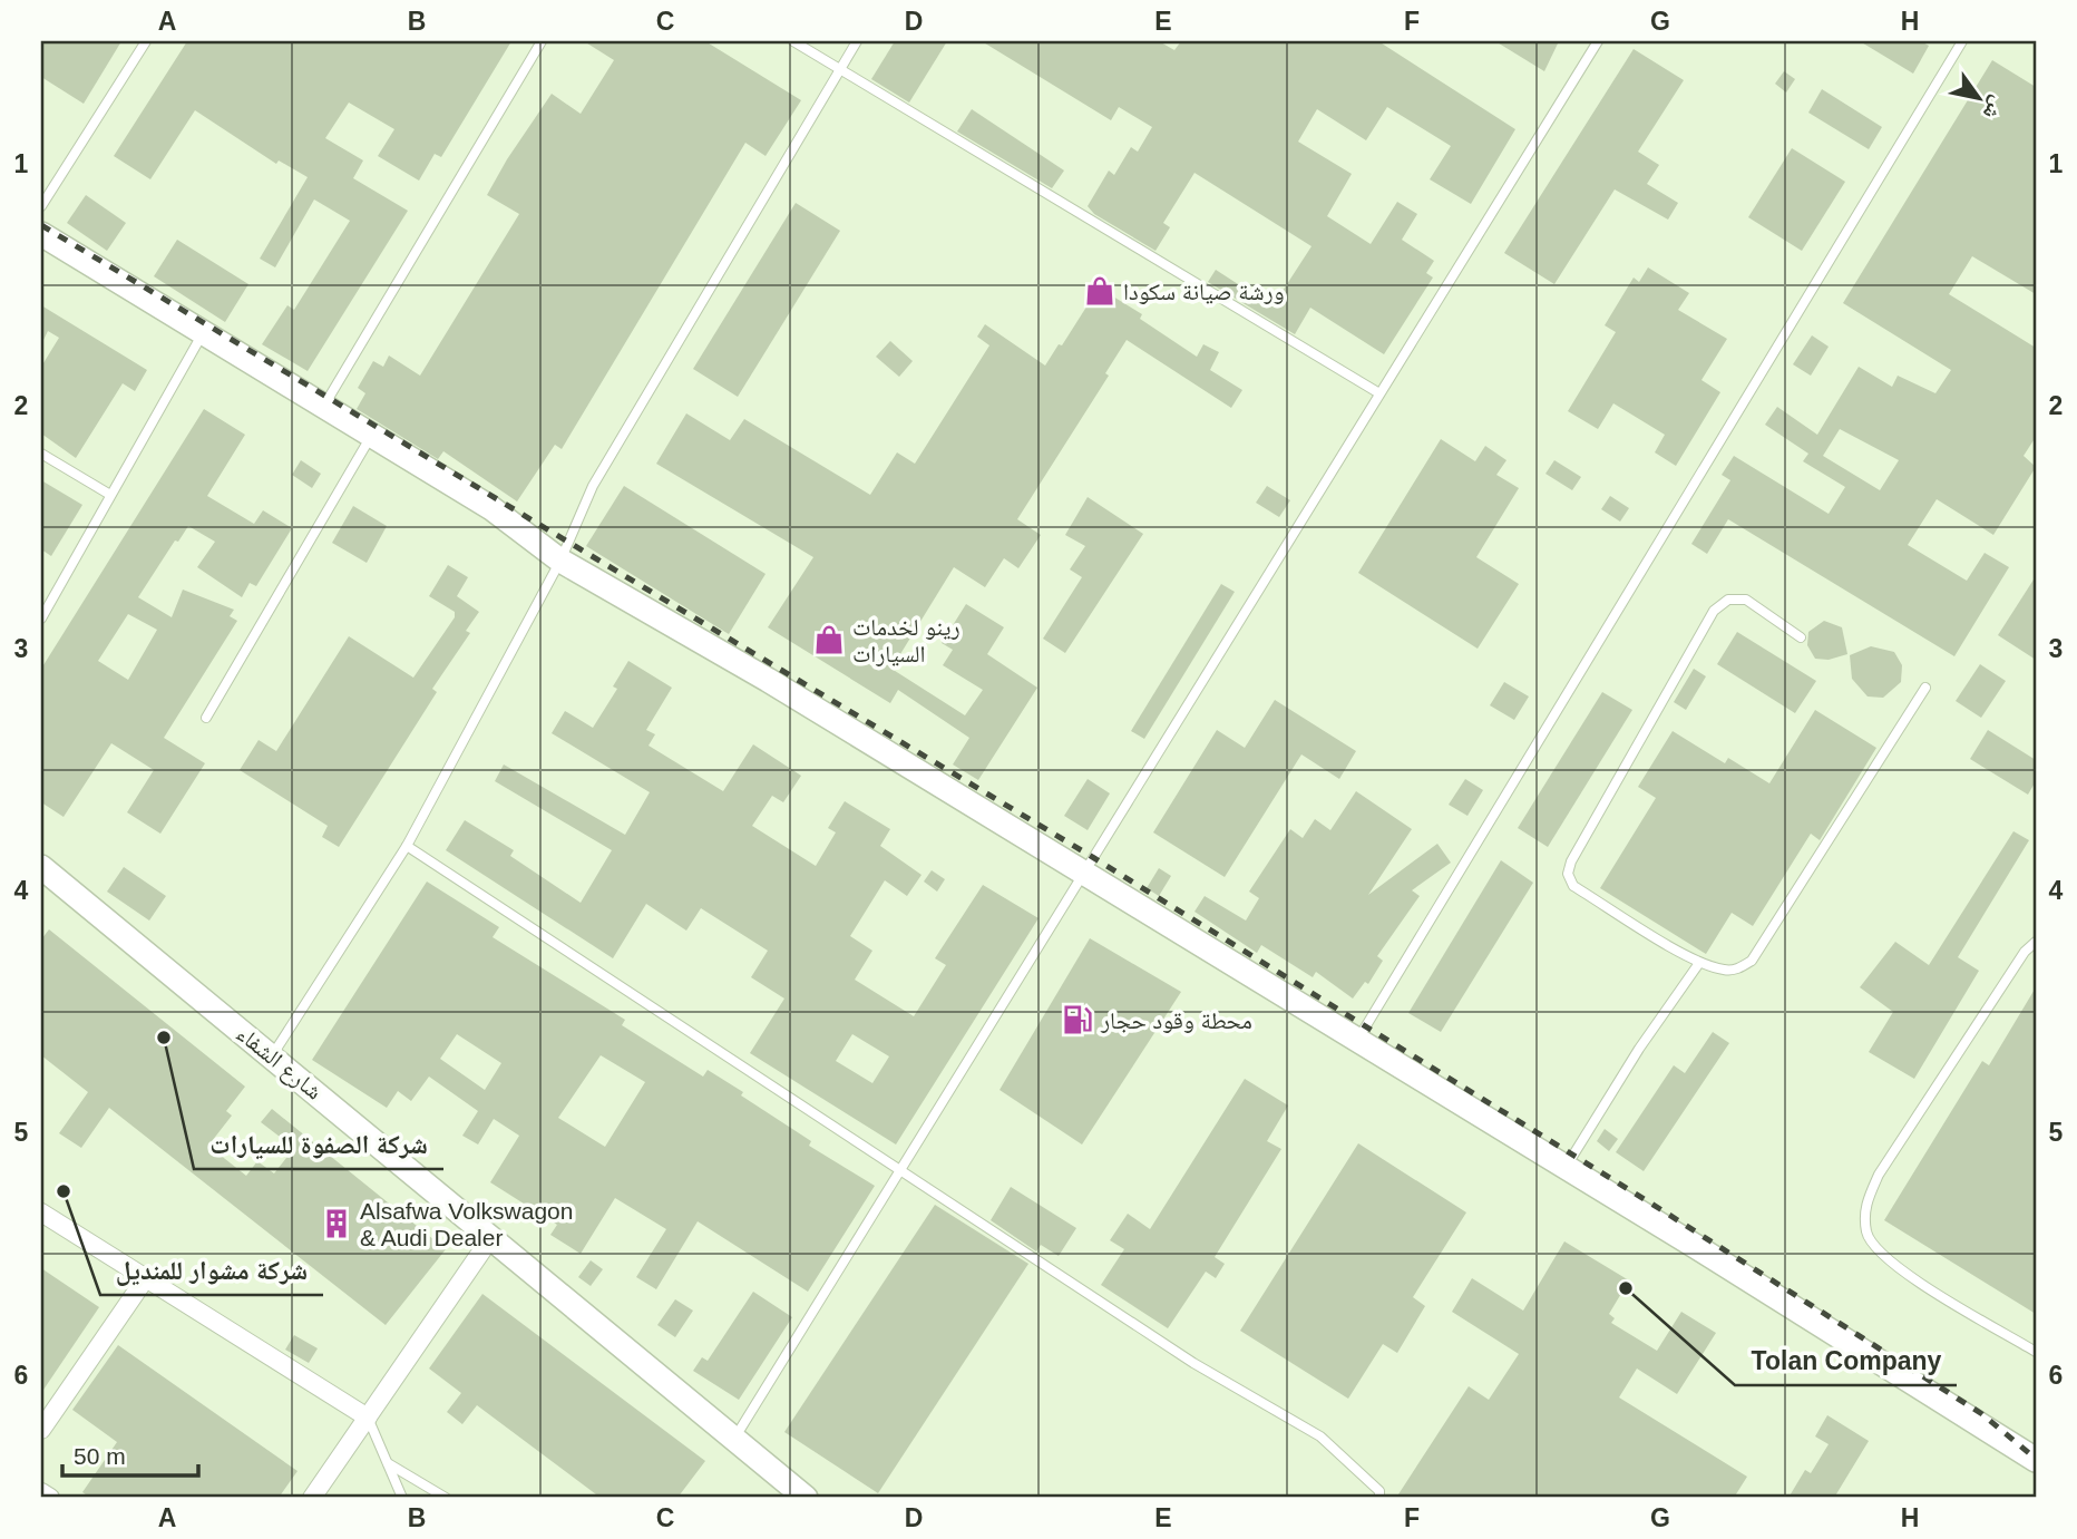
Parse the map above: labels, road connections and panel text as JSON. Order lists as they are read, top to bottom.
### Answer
{
  "streets": {
    "street": ["شارع الشفاء"]
  },
  "places": {
    "shop": ["ورشة صيانة سكودا", "رينو لخدمات السيارات"],
    "fuel station": ["محطة وقود حجار"],
    "other": ["شركة الصفوة للسيارات", "شركة مشوار للمنديل", "Tolan Company"],
    "building": ["Alsafwa Volkswagon & Audi Dealer"]
  },
  "scale_bar": "50 m",
  "north": "bottom right",
  "grid": {
    "columns": [
      "A",
      "B",
      "C",
      "D",
      "E",
      "F",
      "G",
      "H"
    ],
    "rows": [
      "1",
      "2",
      "3",
      "4",
      "5",
      "6"
    ]
  }
}
